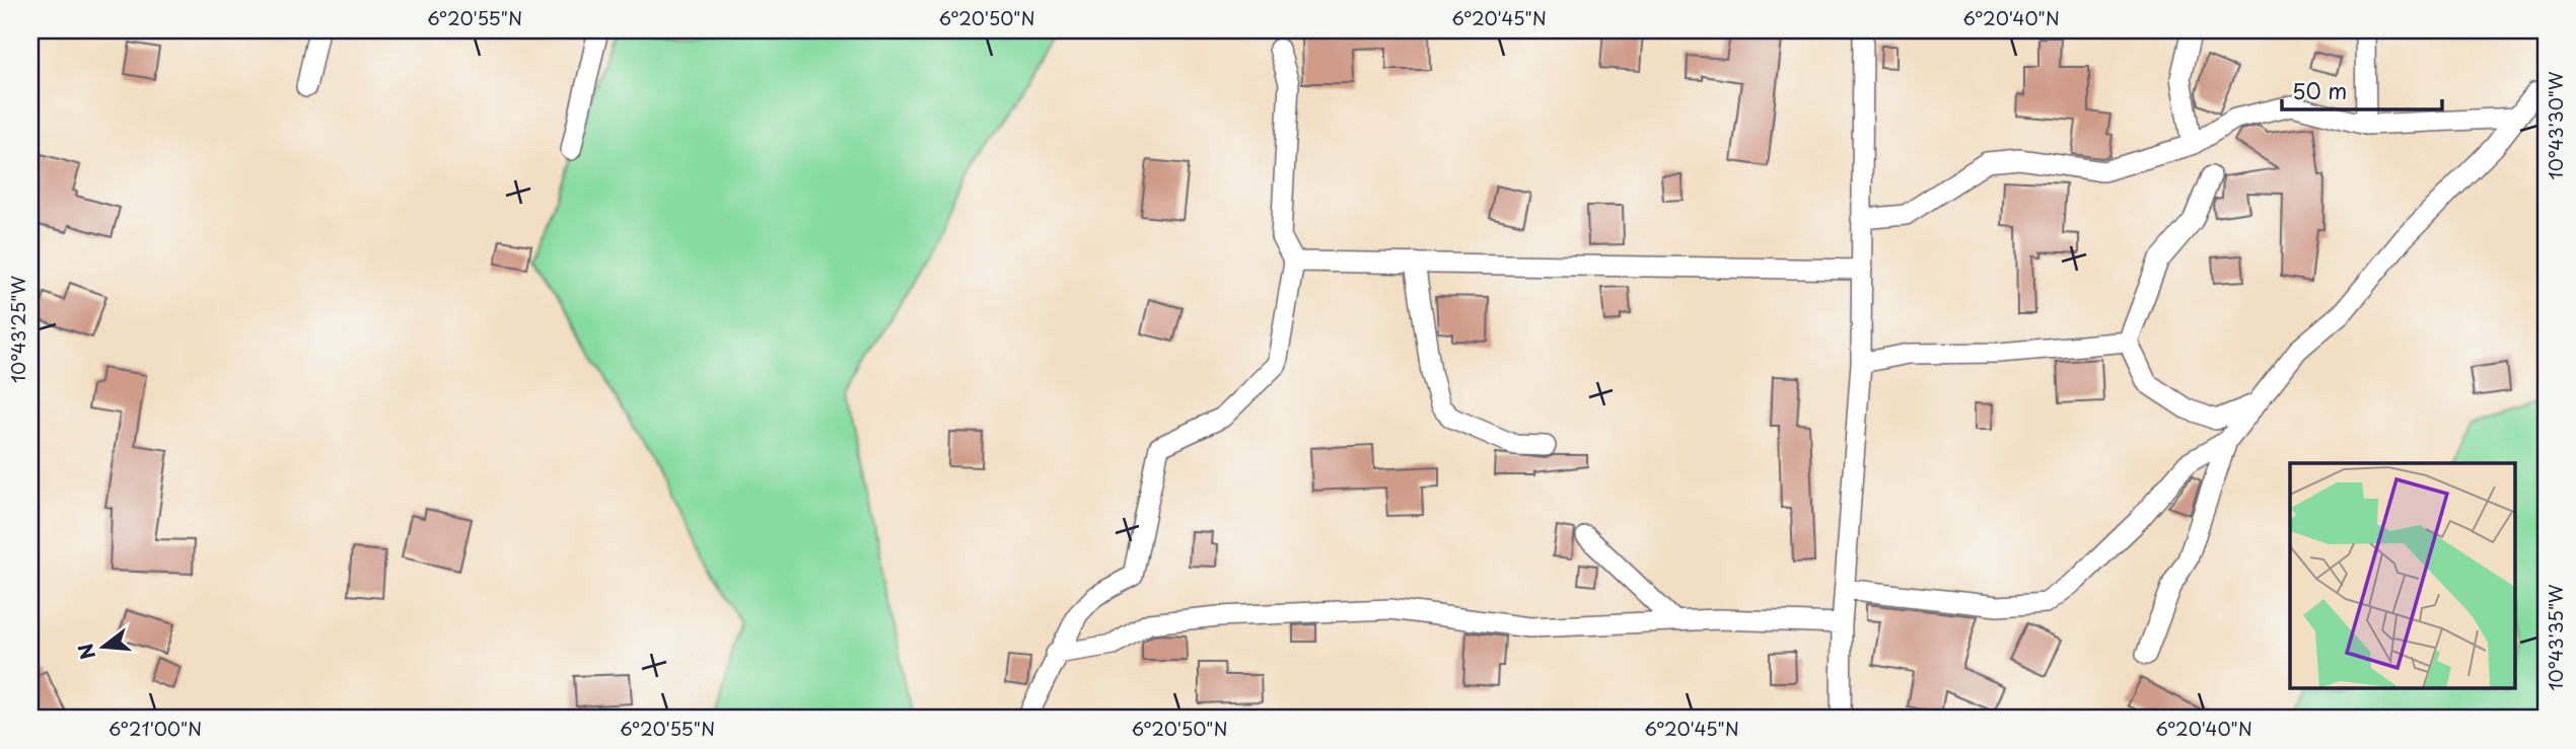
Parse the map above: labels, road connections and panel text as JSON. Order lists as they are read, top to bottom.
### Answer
{
  "scale_bar": "50 m",
  "north": "left",
  "coordinates": [
    "6°20'55\"N",
    "6°20'50\"N",
    "6°20'45\"N",
    "6°20'40\"N",
    "10°43'30\"W",
    "10°43'25\"W",
    "10°43'35\"W",
    "6°21'00\"N"
  ]
}
